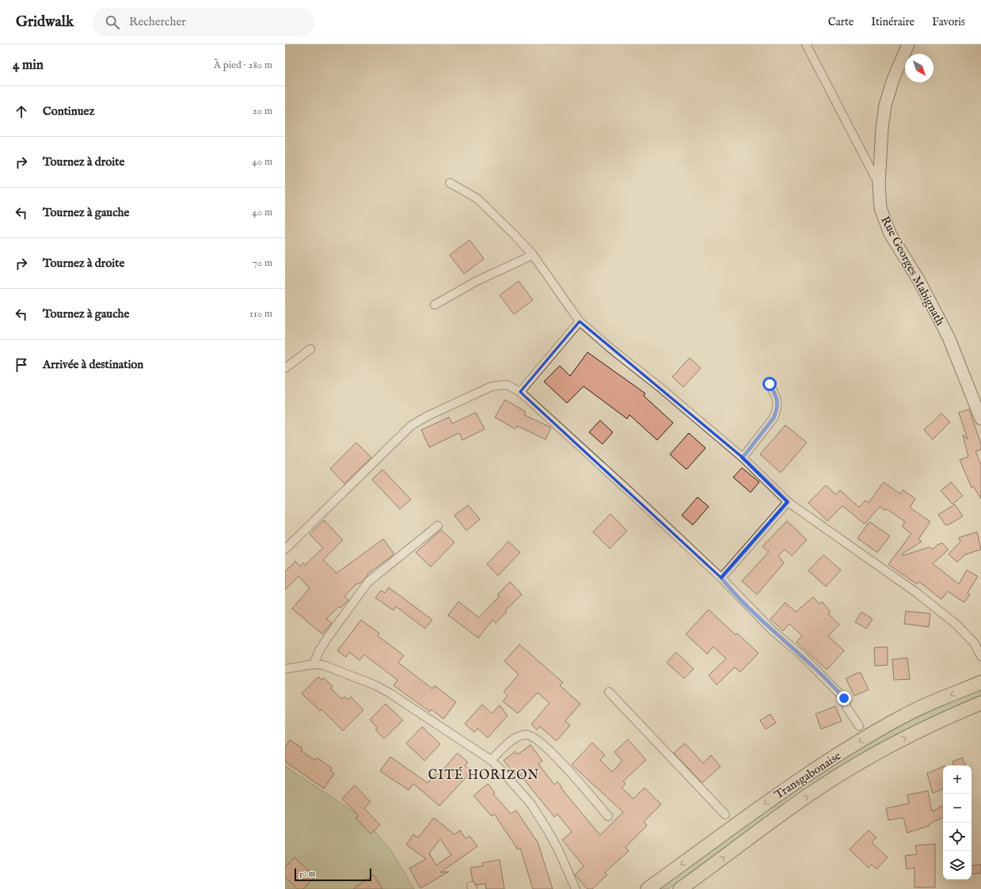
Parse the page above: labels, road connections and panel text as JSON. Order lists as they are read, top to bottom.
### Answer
{
  "streets": {
    "highway": ["Transgabonaise"],
    "main road": ["Rue Georges Mabignath"]
  },
  "districts": ["CITÉ HORIZON"],
  "scale_bar": "50 m",
  "north": "bottom right",
  "page": {
    "header": "Gridwalk",
    "search": "Rechercher",
    "nav": ["Carte", "Itinéraire", "Favoris"],
    "heading": ["4 min", "À pied · 280 m"],
    "list": [
      ["Continuez", "20 m"],
      ["Tournez à droite", "40 m"],
      ["Tournez à gauche", "40 m"],
      ["Tournez à droite", "70 m"],
      ["Tournez à gauche", "110 m"],
      "Arrivée à destination"
    ],
    "map_buttons": ["+", "−"],
    "scale": "50 m"
  }
}
